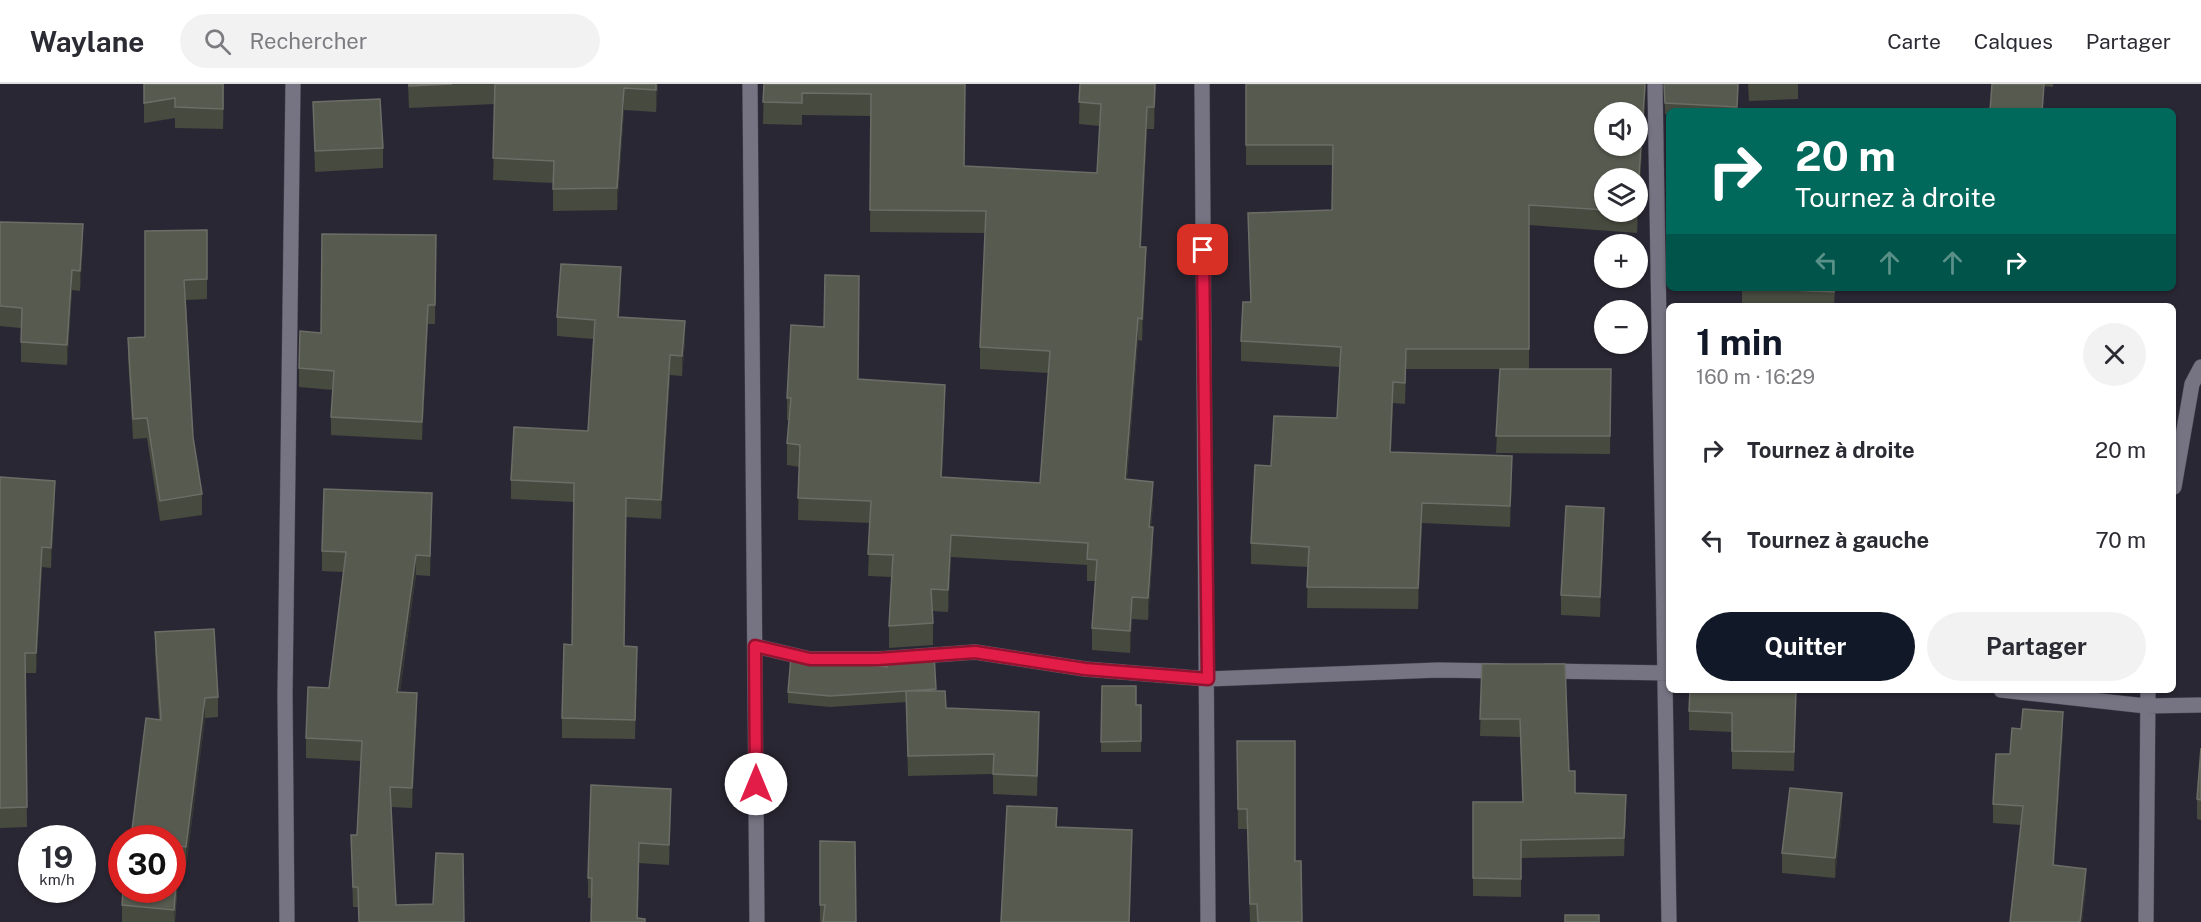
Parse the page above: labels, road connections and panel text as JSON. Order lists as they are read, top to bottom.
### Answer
{
  "page": {
    "header": "Waylane",
    "search": "Rechercher",
    "nav": ["Carte", "Calques", "Partager"],
    "map_buttons": ["+", "−"],
    "turn": ["20 m", "Tournez à droite"],
    "heading": ["1 min", "160 m · 16:29"],
    "list": [
      {
        "name": "Tournez à droite",
        "value": "20 m"
      },
      {
        "name": "Tournez à gauche",
        "value": "70 m"
      }
    ],
    "buttons": ["Quitter", "Partager"],
    "speed": "19 km/h",
    "limit": "30"
  }
}
